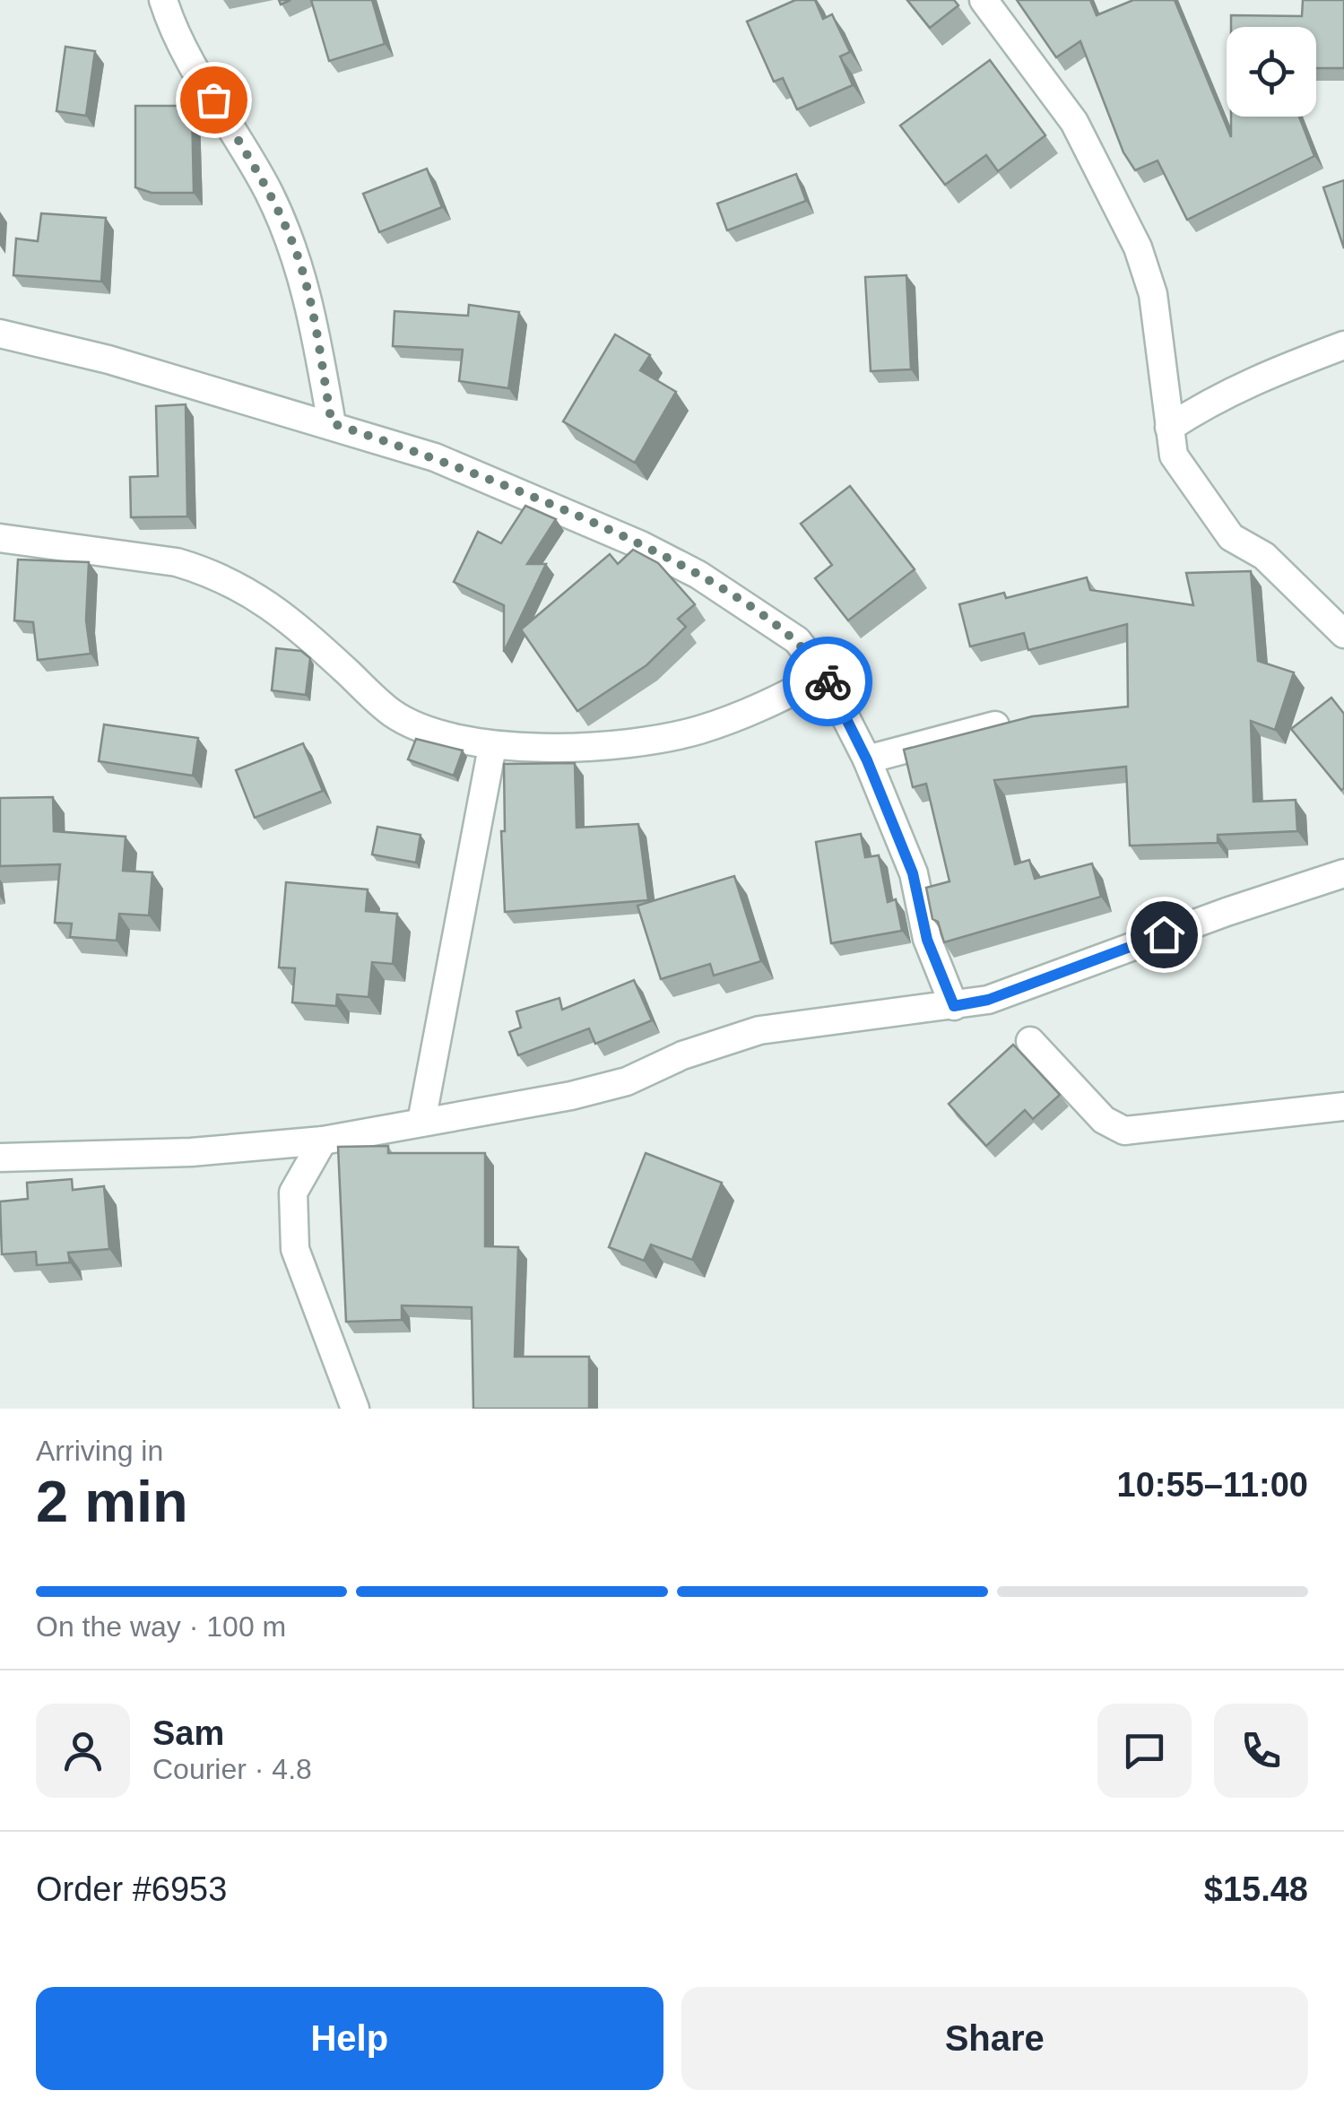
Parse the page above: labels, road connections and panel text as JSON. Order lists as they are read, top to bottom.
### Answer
{
  "page": {
    "heading": ["2 min", "Arriving in", "10:55–11:00"],
    "panel": [
      "Sam",
      "Courier · 4.8",
      "Order #6953",
      "$15.48"
    ],
    "bar": "On the way · 100 m",
    "buttons": ["Help", "Share"]
  }
}
